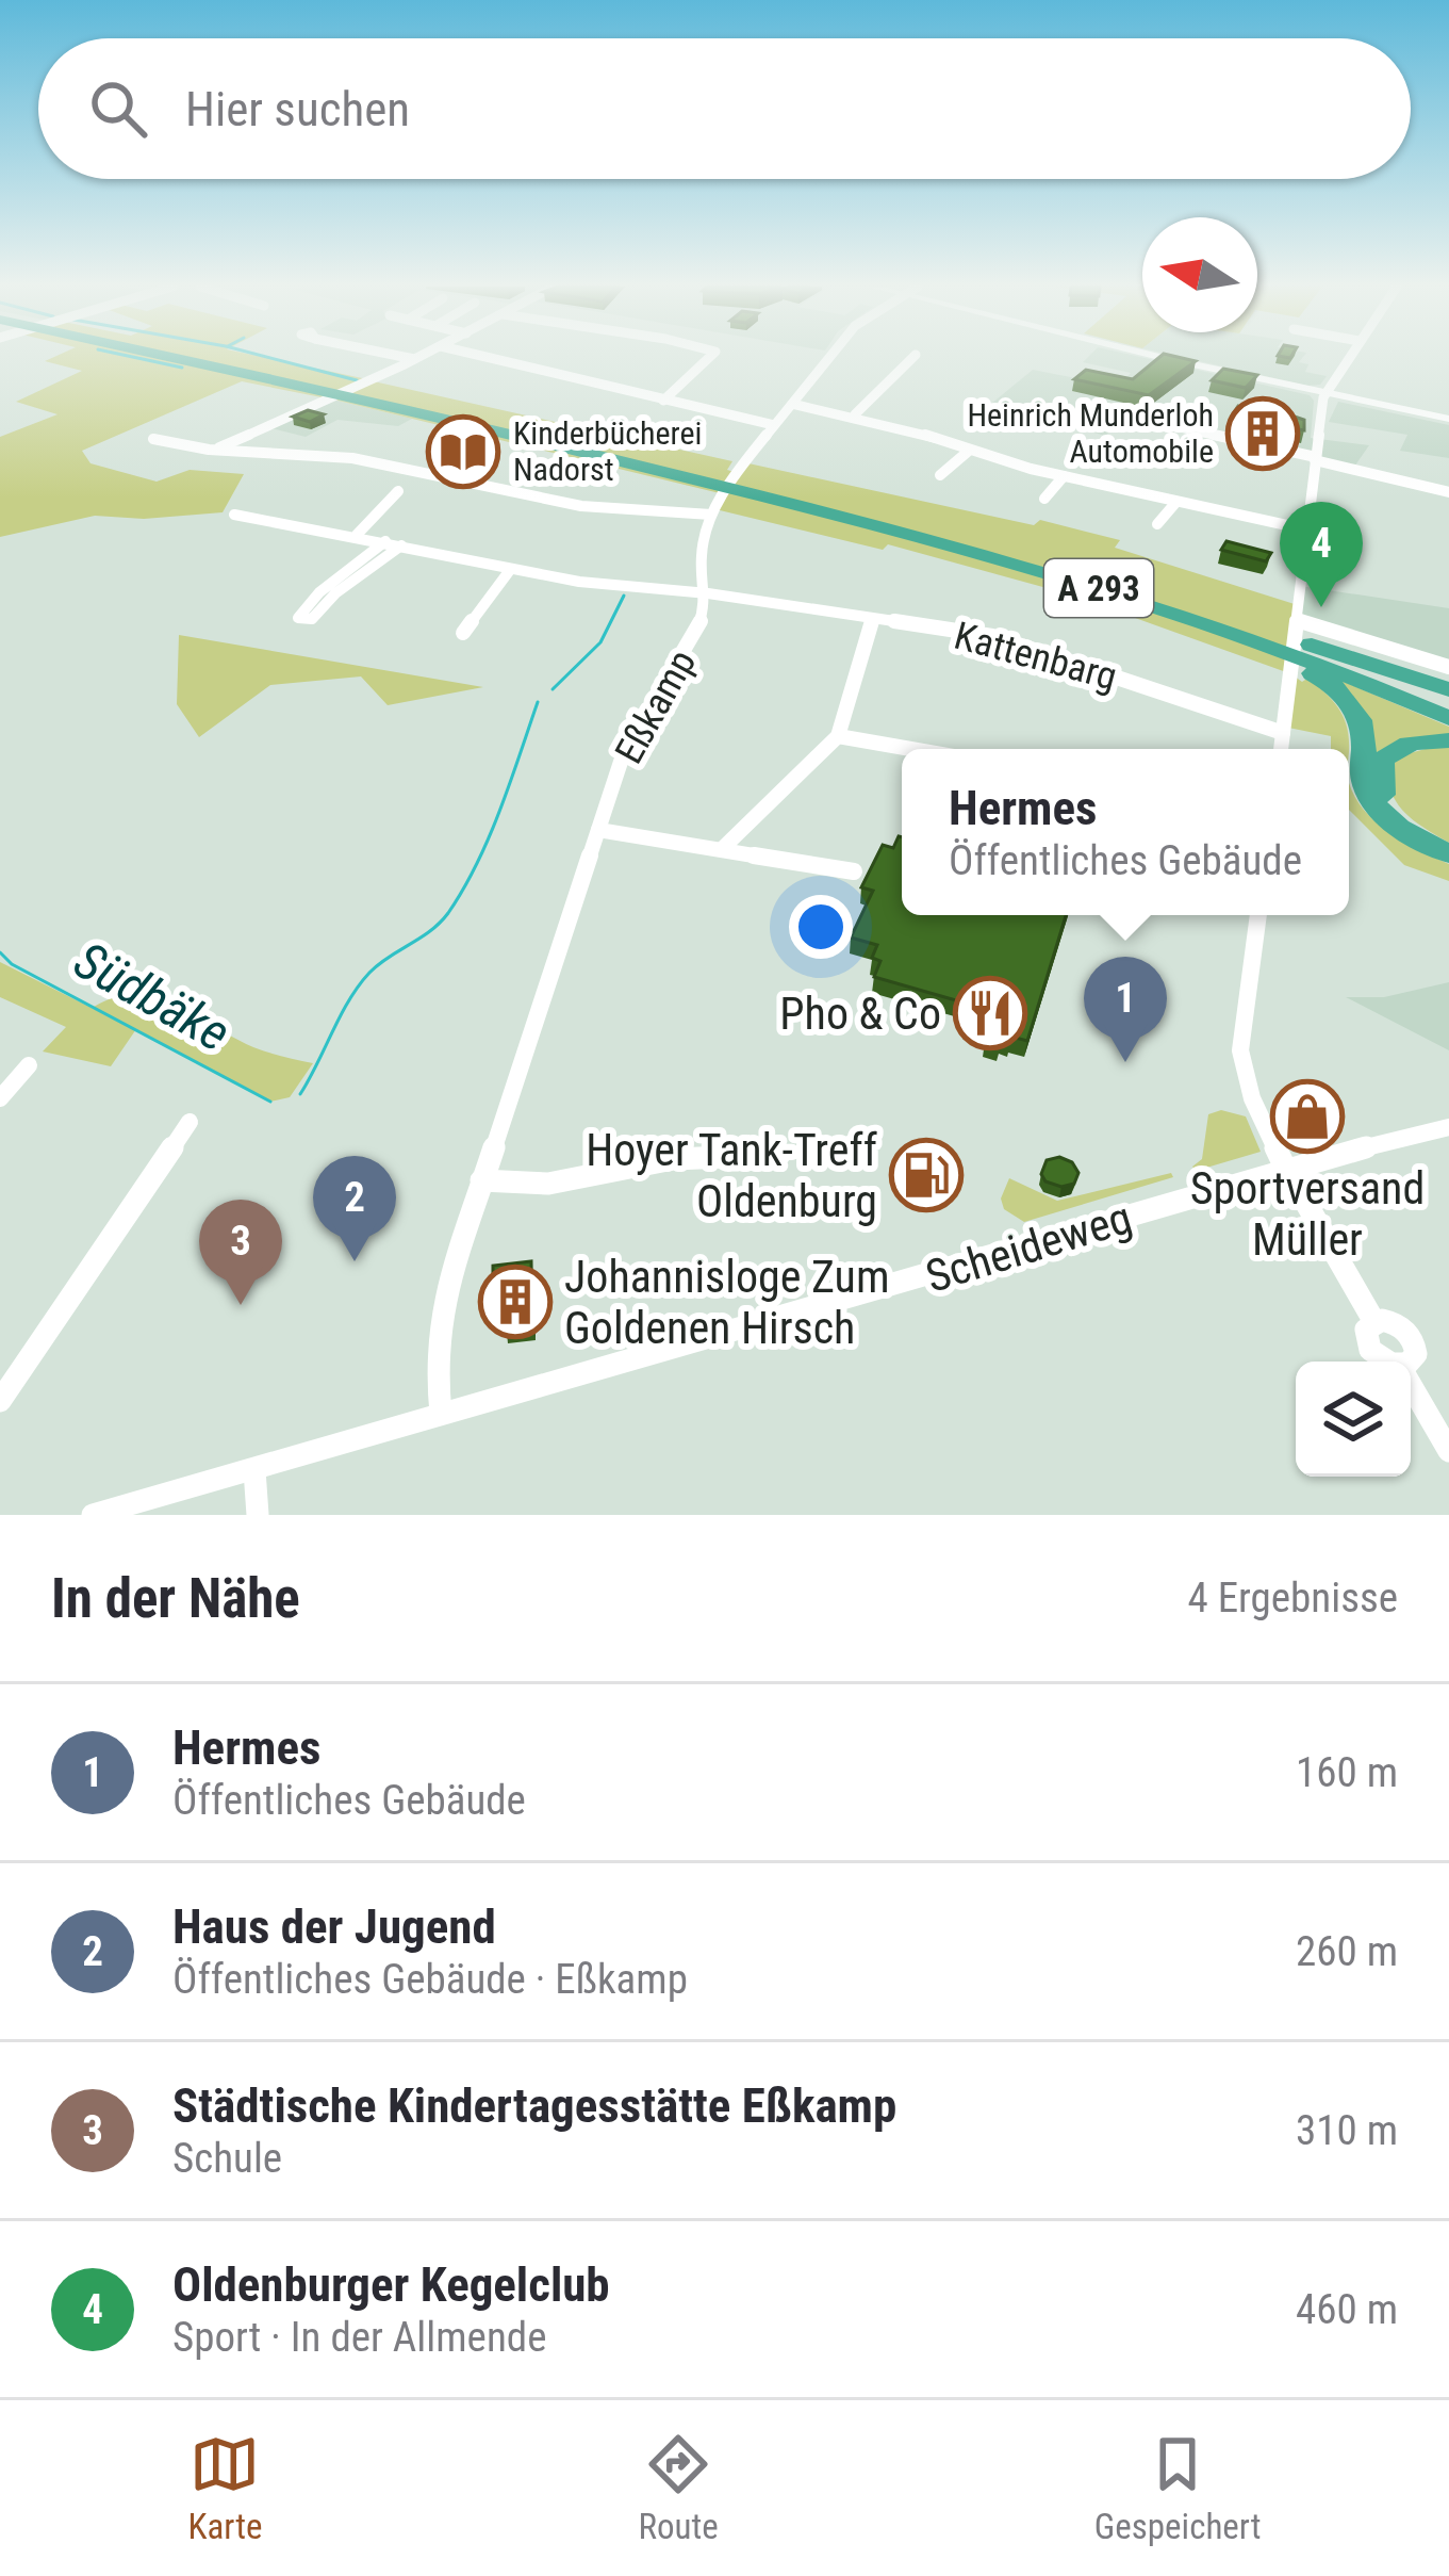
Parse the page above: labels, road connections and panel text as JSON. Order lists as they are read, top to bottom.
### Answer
{
  "streets": {
    "highway": ["A 293"],
    "street": ["Kattenbarg", "Eßkamp", "Scheideweg"]
  },
  "crossings": [
    ["Kattenbarg", "Eßkamp"],
    ["Eßkamp", "Scheideweg"]
  ],
  "water": ["Südbäke"],
  "places": {
    "building": ["Heinrich Munderloh Automobile", "Johannisloge Zum Goldenen Hirsch"],
    "library": ["Kinderbücherei Nadorst"],
    "restaurant": ["Pho & Co"],
    "shop": ["Sportversand Müller"],
    "fuel station": ["Hoyer Tank-Treff Oldenburg"]
  },
  "north": "left",
  "page": {
    "search": "Hier suchen",
    "pins": [
      "4",
      "1",
      "2",
      "3"
    ],
    "popup": ["Hermes", "Öffentliches Gebäude"],
    "heading": ["In der Nähe", "4 Ergebnisse"],
    "list": [
      {
        "mark": "1",
        "name": "Hermes",
        "note": "Öffentliches Gebäude",
        "value": "160 m"
      },
      {
        "mark": "2",
        "name": "Haus der Jugend",
        "note": "Öffentliches Gebäude · Eßkamp",
        "value": "260 m"
      },
      {
        "mark": "3",
        "name": "Städtische Kindertagesstätte Eßkamp",
        "note": "Schule",
        "value": "310 m"
      },
      {
        "mark": "4",
        "name": "Oldenburger Kegelclub",
        "note": "Sport · In der Allmende",
        "value": "460 m"
      }
    ],
    "nav": ["Karte", "Route", "Gespeichert"]
  }
}
